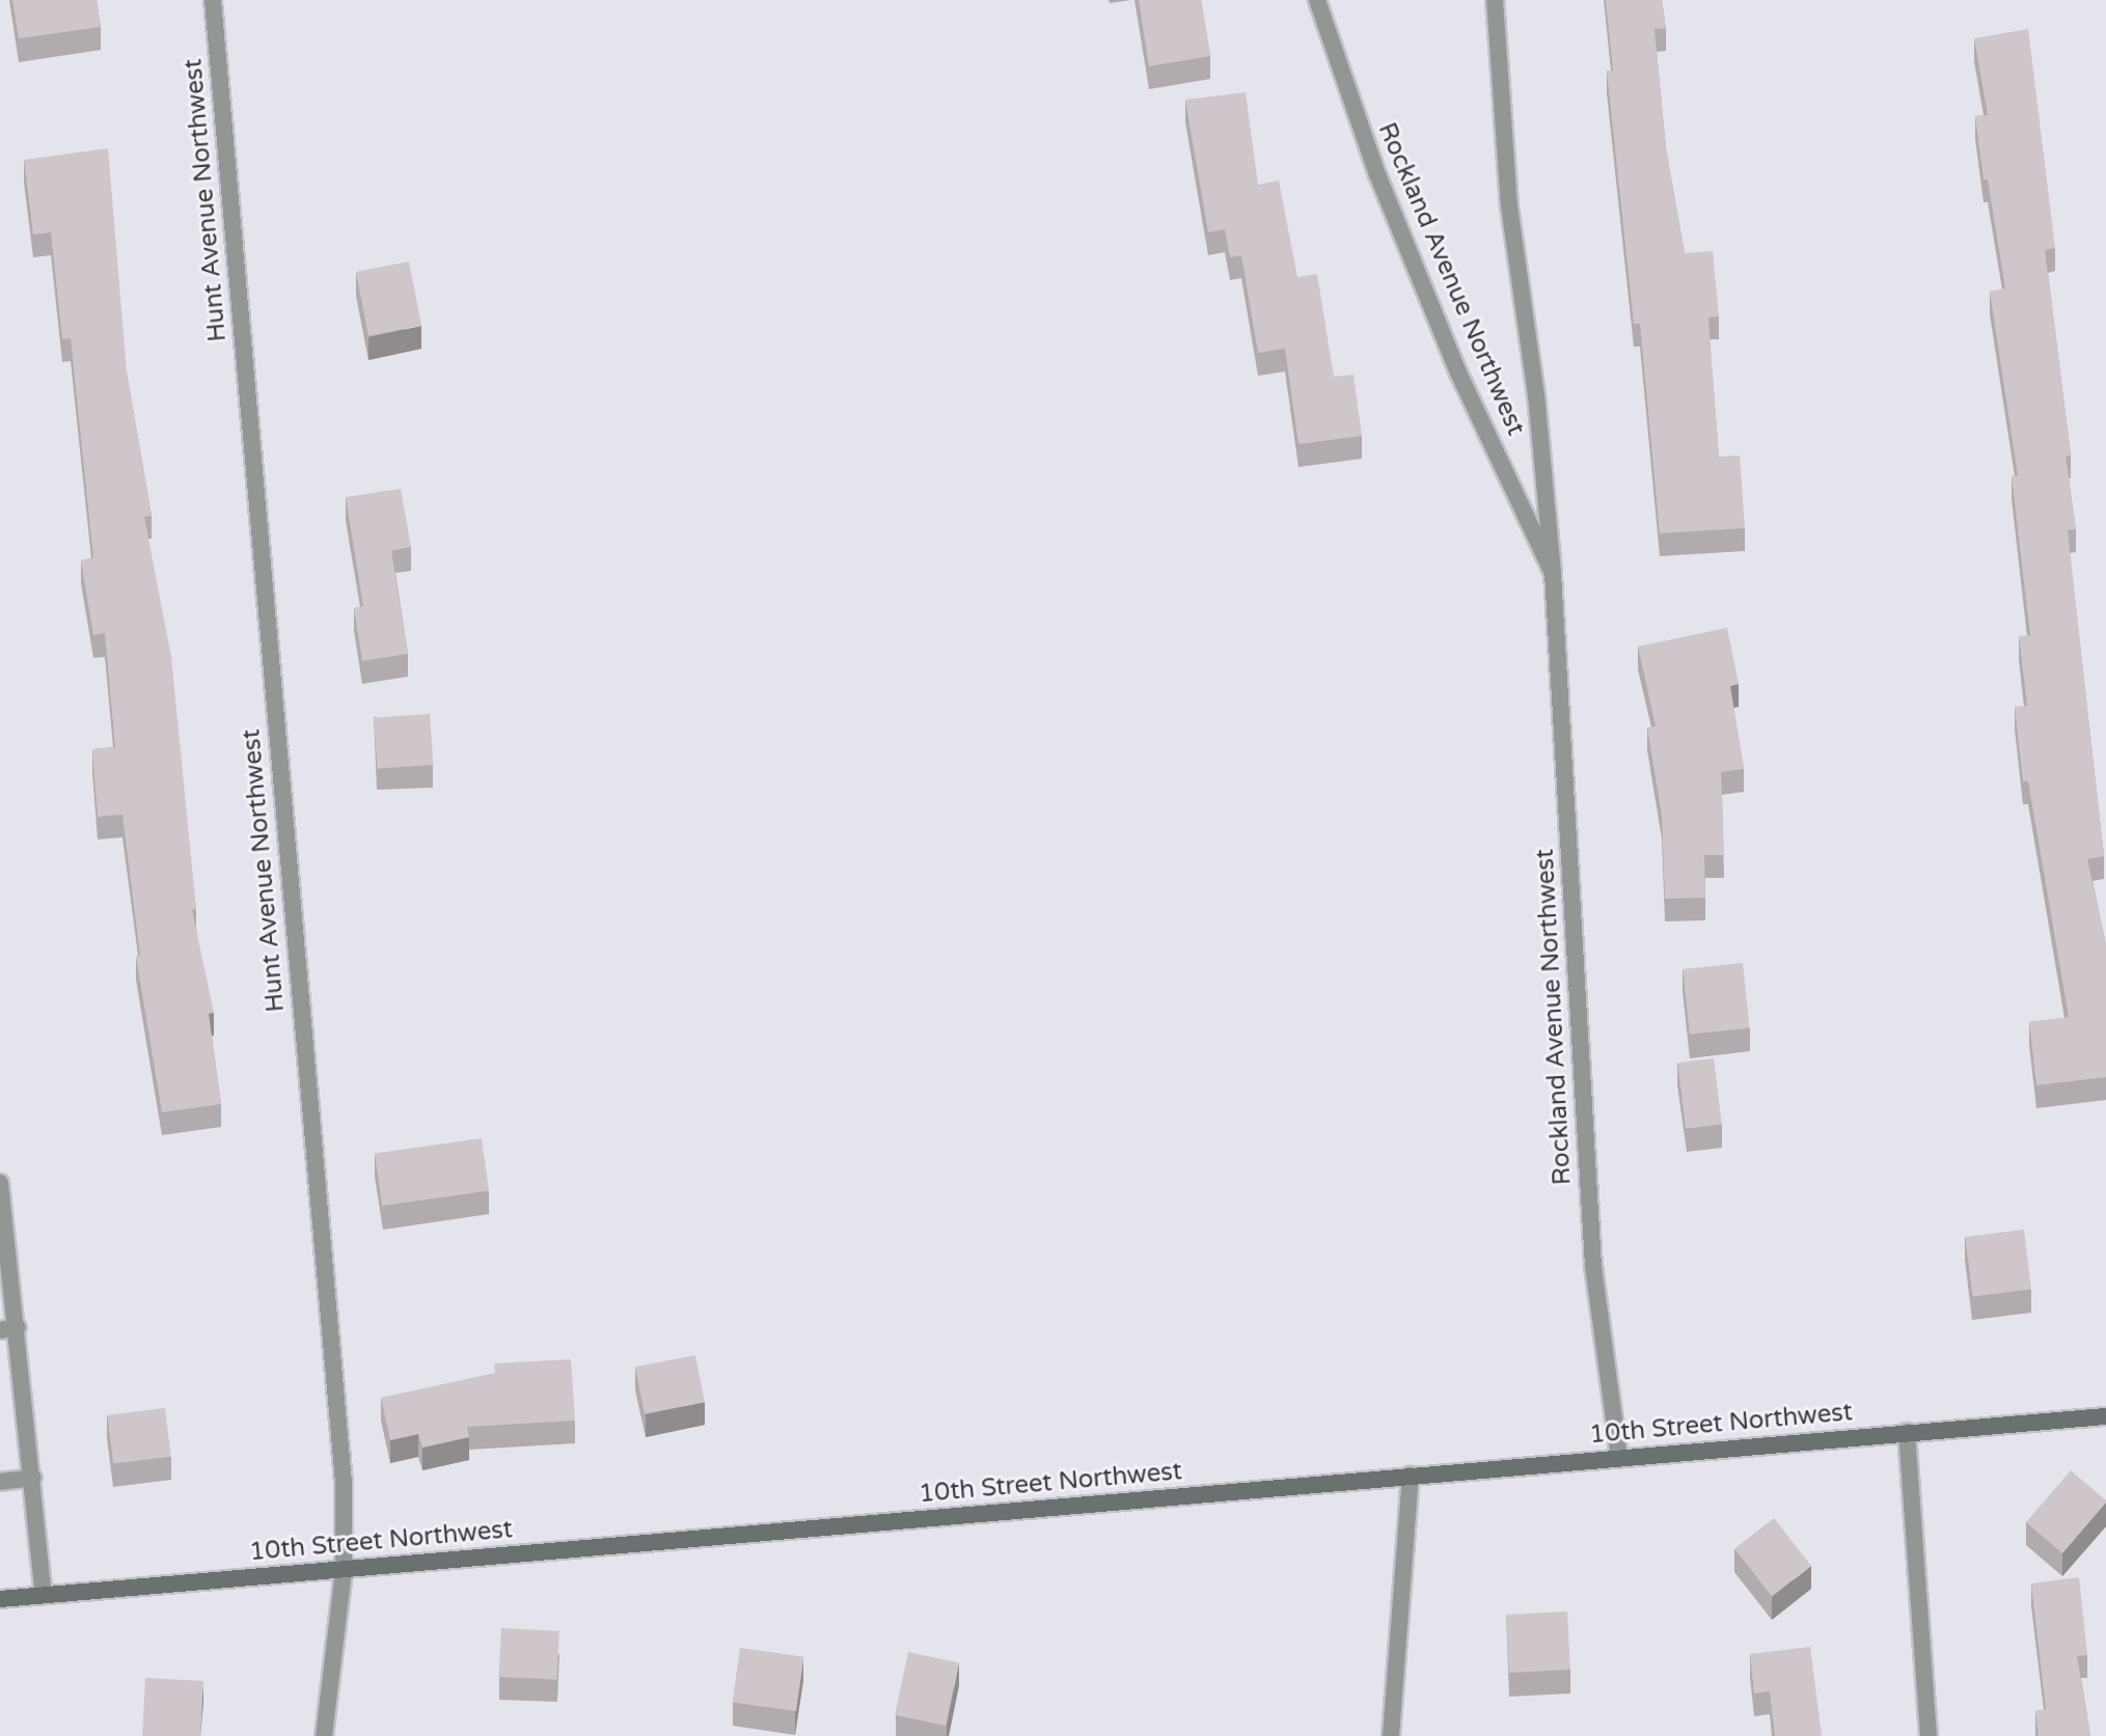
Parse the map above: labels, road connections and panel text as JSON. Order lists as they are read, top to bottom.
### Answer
{
  "streets": {
    "main road": ["10th Street Northwest"],
    "street": ["Hunt Avenue Northwest", "Rockland Avenue Northwest"]
  },
  "crossings": [
    ["Hunt Avenue Northwest", "10th Street Northwest"],
    ["Rockland Avenue Northwest", "10th Street Northwest"]
  ]
}
